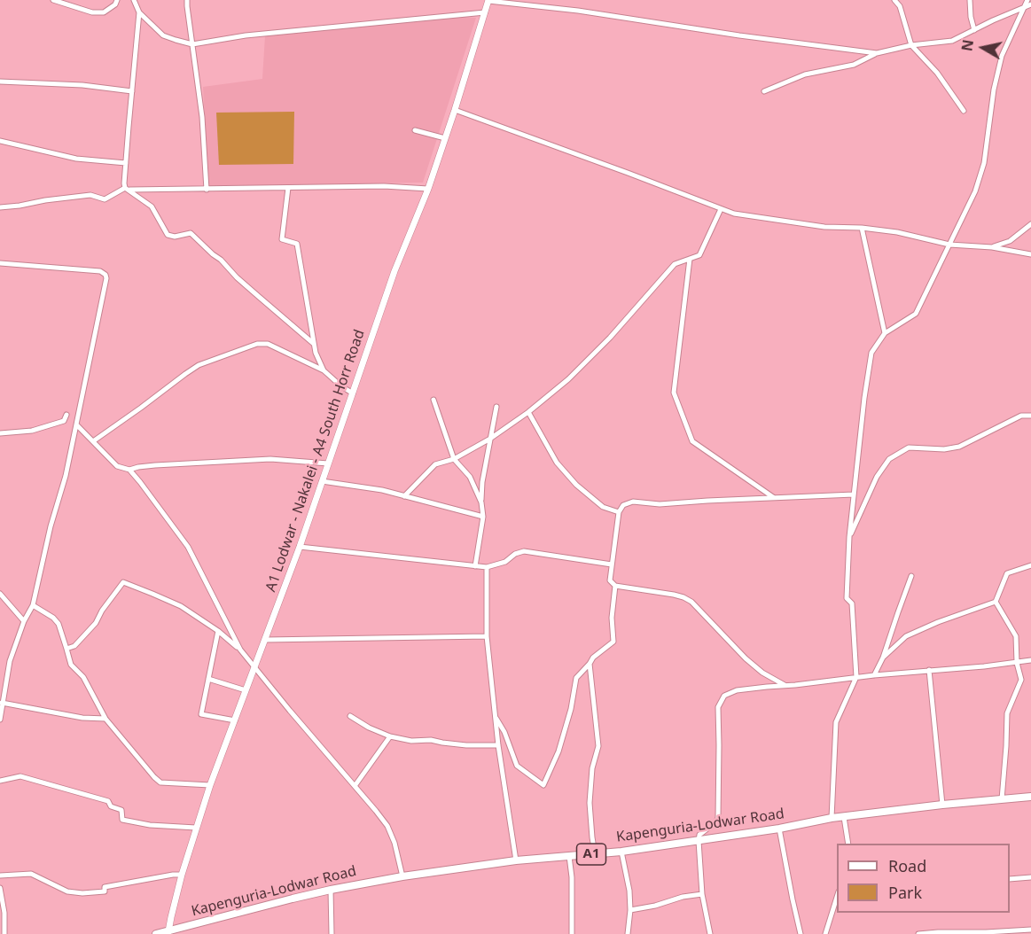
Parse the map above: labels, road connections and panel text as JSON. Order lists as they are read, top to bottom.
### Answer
{
  "streets": {
    "highway": ["Kapenguria-Lodwar Road", "A1"],
    "main road": ["A1 Lodwar - Nakalei - A4 South Horr Road"]
  },
  "crossings": [
    ["A1 Lodwar - Nakalei - A4 South Horr Road", "Kapenguria-Lodwar Road"]
  ],
  "legend": ["Road", "Park"],
  "north": "left"
}
